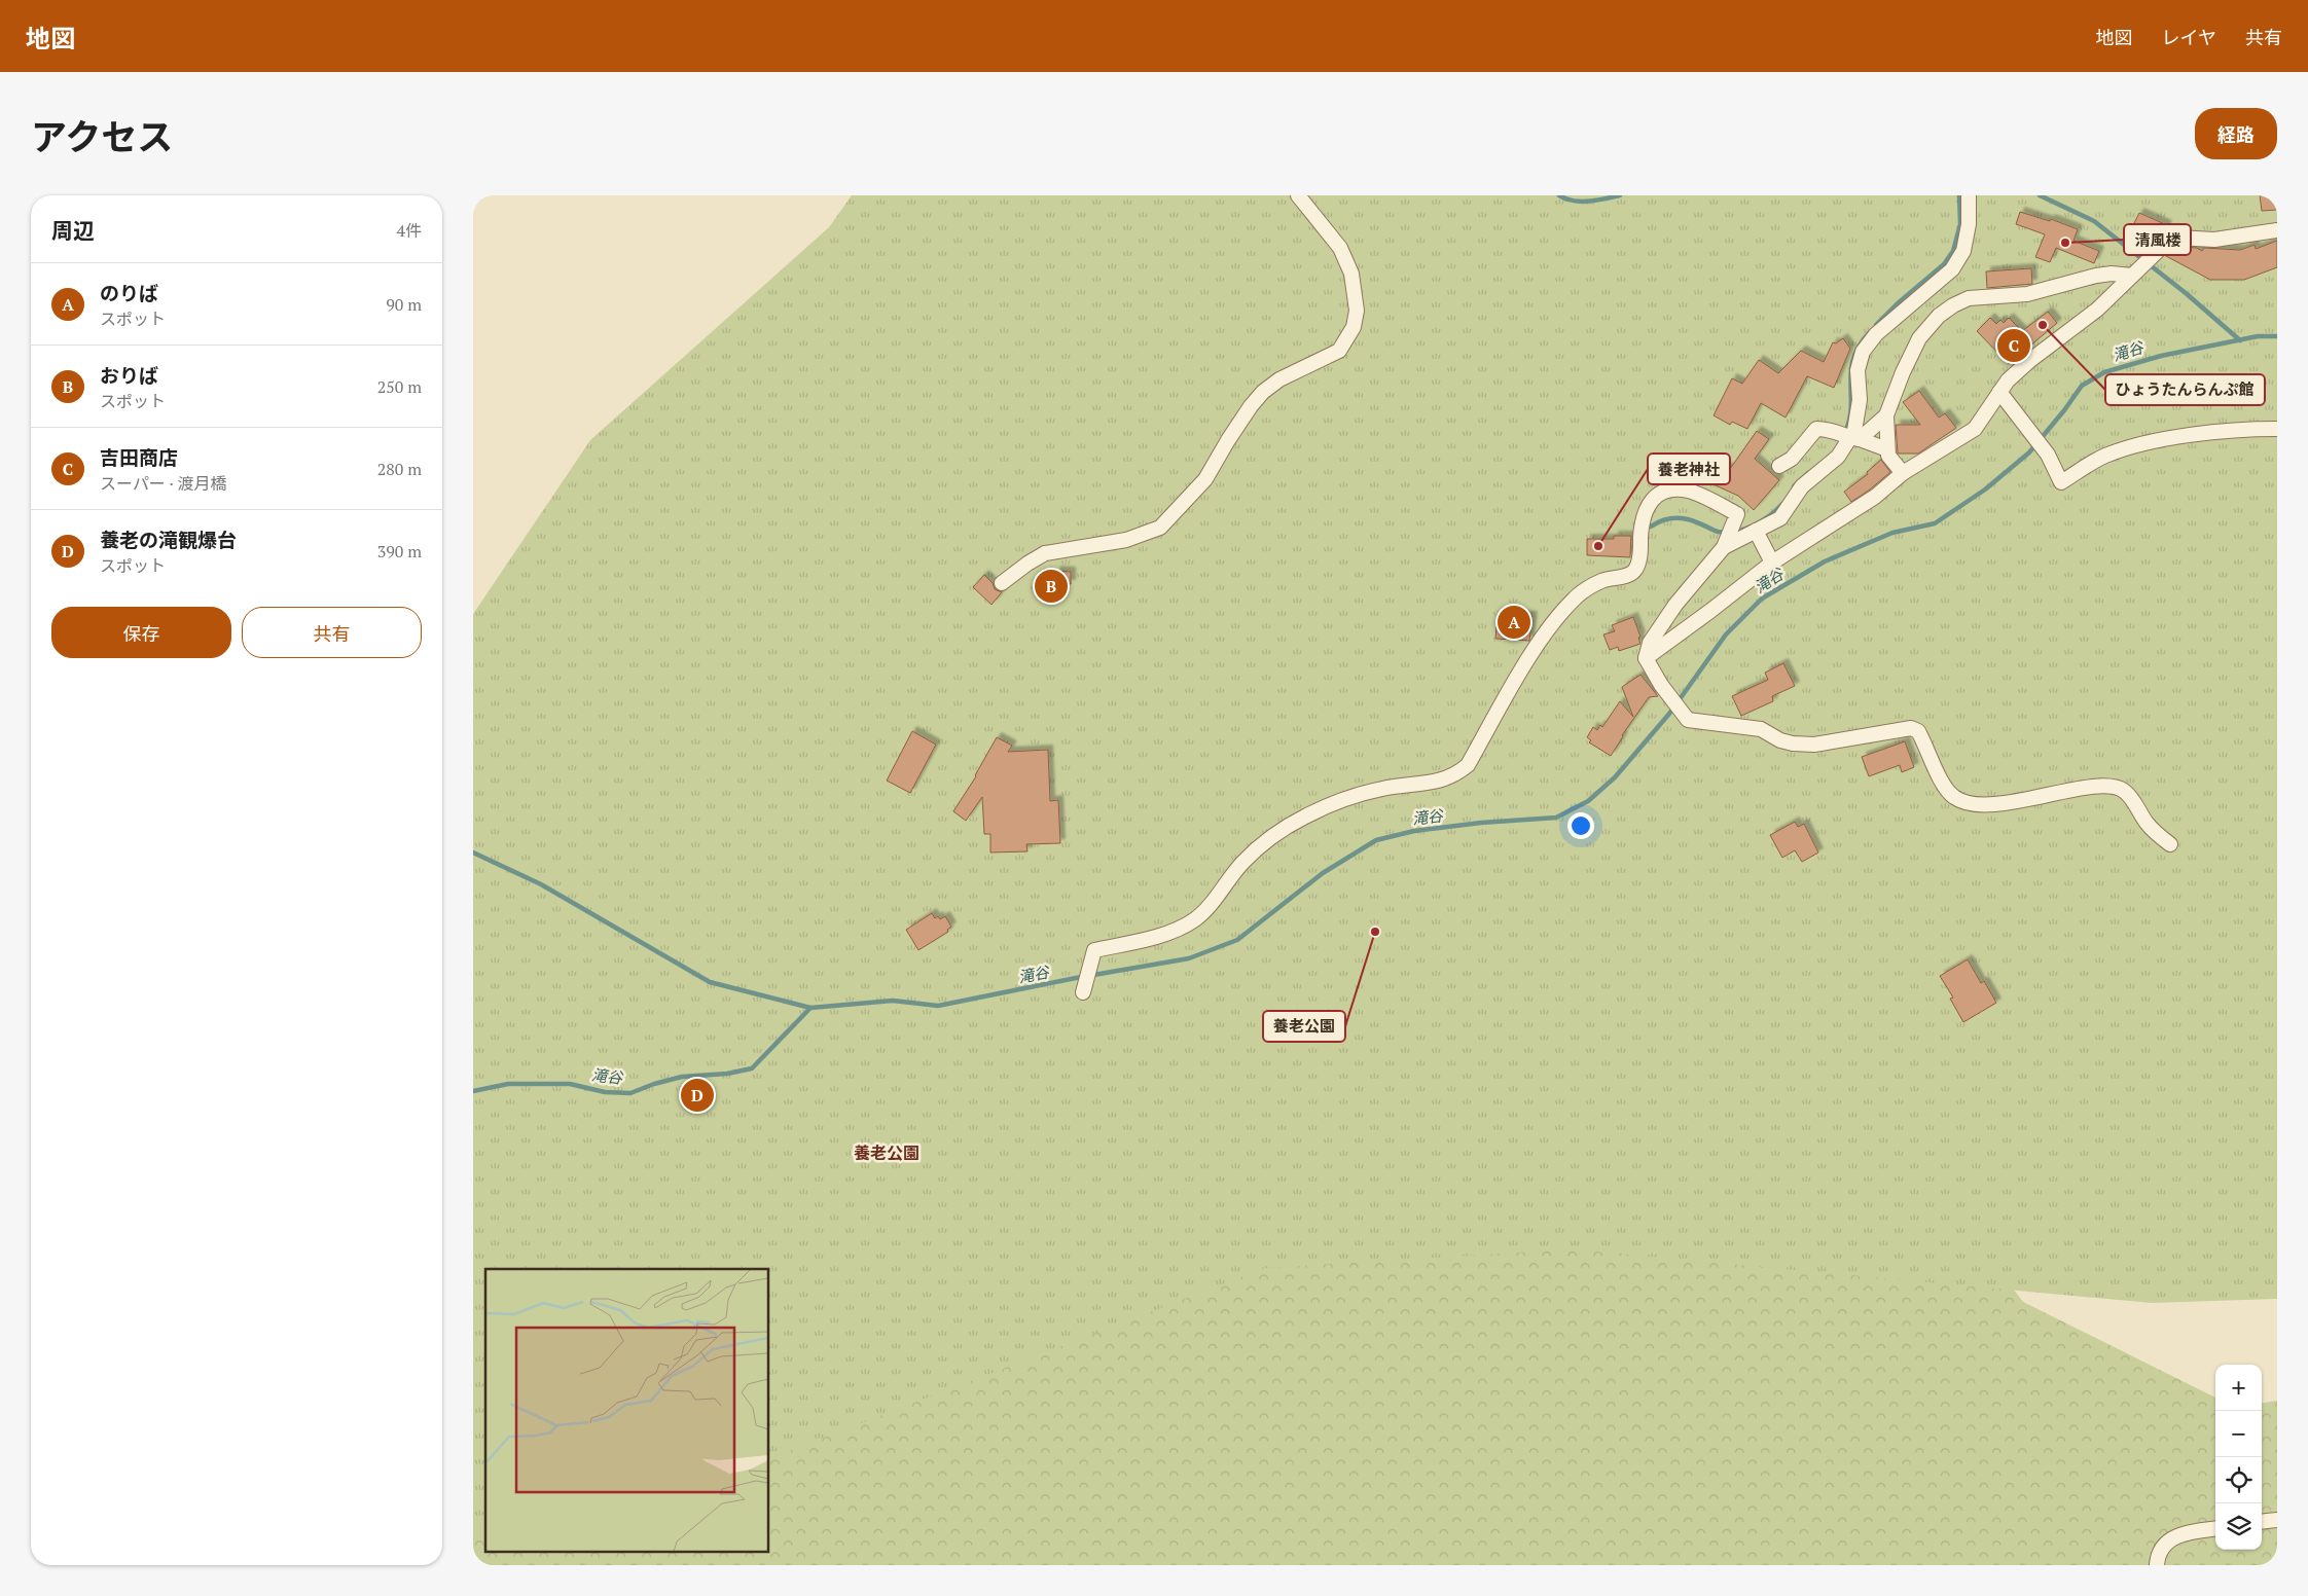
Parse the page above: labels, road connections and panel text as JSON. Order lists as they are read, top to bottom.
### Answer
{
  "districts": ["養老公園"],
  "water": ["滝谷"],
  "places": [
    "清風楼",
    "ひょうたんらんぷ館",
    "養老神社",
    "養老公園"
  ],
  "page": {
    "header": "地図",
    "nav": ["地図", "レイヤ", "共有"],
    "title": "アクセス",
    "buttons": [
      "経路",
      ["保存", "共有"]
    ],
    "heading": ["周辺", "4件"],
    "list": [
      {
        "mark": "A",
        "name": "のりば",
        "note": "スポット",
        "value": "90 m"
      },
      {
        "mark": "B",
        "name": "おりば",
        "note": "スポット",
        "value": "250 m"
      },
      {
        "mark": "C",
        "name": "吉田商店",
        "note": "スーパー · 渡月橋",
        "value": "280 m"
      },
      {
        "mark": "D",
        "name": "養老の滝観爆台",
        "note": "スポット",
        "value": "390 m"
      }
    ],
    "pins": [
      "C",
      "B",
      "A",
      "D"
    ],
    "map_buttons": ["+", "−"]
  }
}
